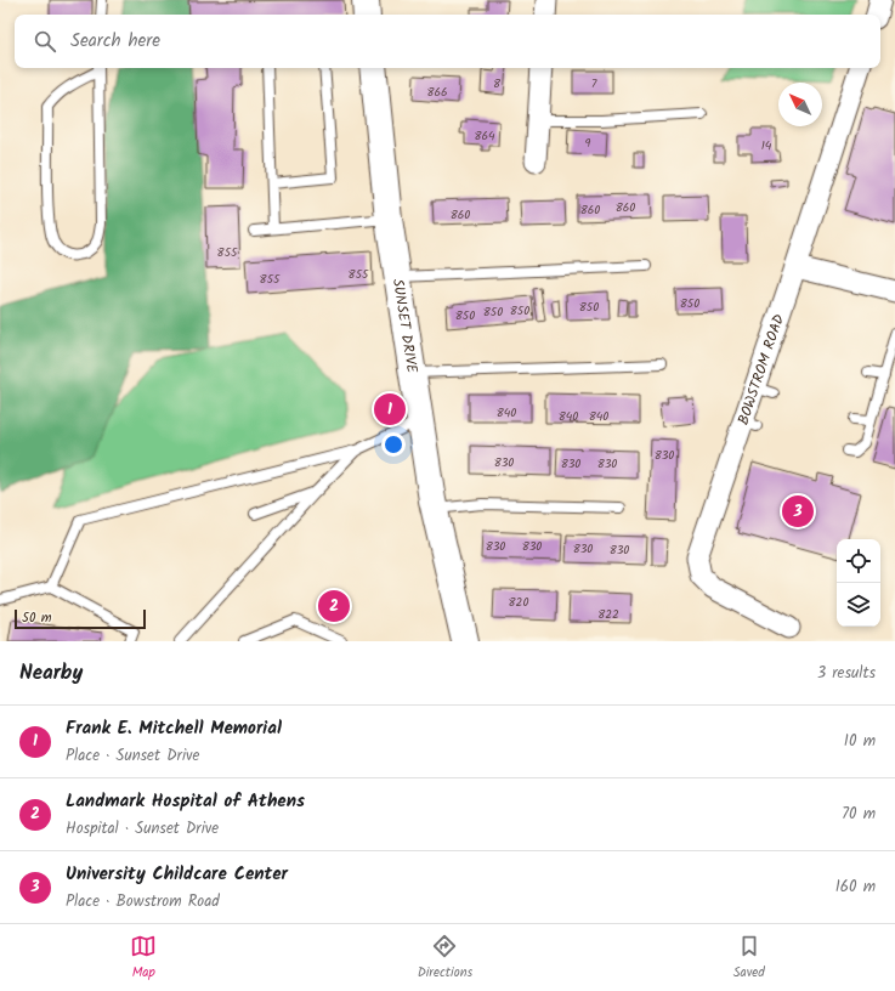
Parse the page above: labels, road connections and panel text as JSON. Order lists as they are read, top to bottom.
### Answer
{
  "streets": {
    "street": ["SUNSET DRIVE", "BOWSTROM ROAD"]
  },
  "house_numbers": [
    "8",
    "7",
    "866",
    "864",
    "9",
    "14",
    "860",
    "860",
    "860",
    "855",
    "855",
    "855",
    "850",
    "850",
    "850",
    "850",
    "850",
    "840",
    "840",
    "840",
    "830",
    "830",
    "830",
    "830",
    "830",
    "830",
    "830",
    "830",
    "820",
    "822"
  ],
  "scale_bar": "50 m",
  "north": "top left",
  "page": {
    "search": "Search here",
    "pins": ["1", "3", "2"],
    "scale": "50 m",
    "heading": ["Nearby", "3 results"],
    "list": [
      {
        "mark": "1",
        "name": "Frank E. Mitchell Memorial",
        "note": "Place · Sunset Drive",
        "value": "10 m"
      },
      {
        "mark": "2",
        "name": "Landmark Hospital of Athens",
        "note": "Hospital · Sunset Drive",
        "value": "70 m"
      },
      {
        "mark": "3",
        "name": "University Childcare Center",
        "note": "Place · Bowstrom Road",
        "value": "160 m"
      }
    ],
    "nav": ["Map", "Directions", "Saved"]
  }
}
